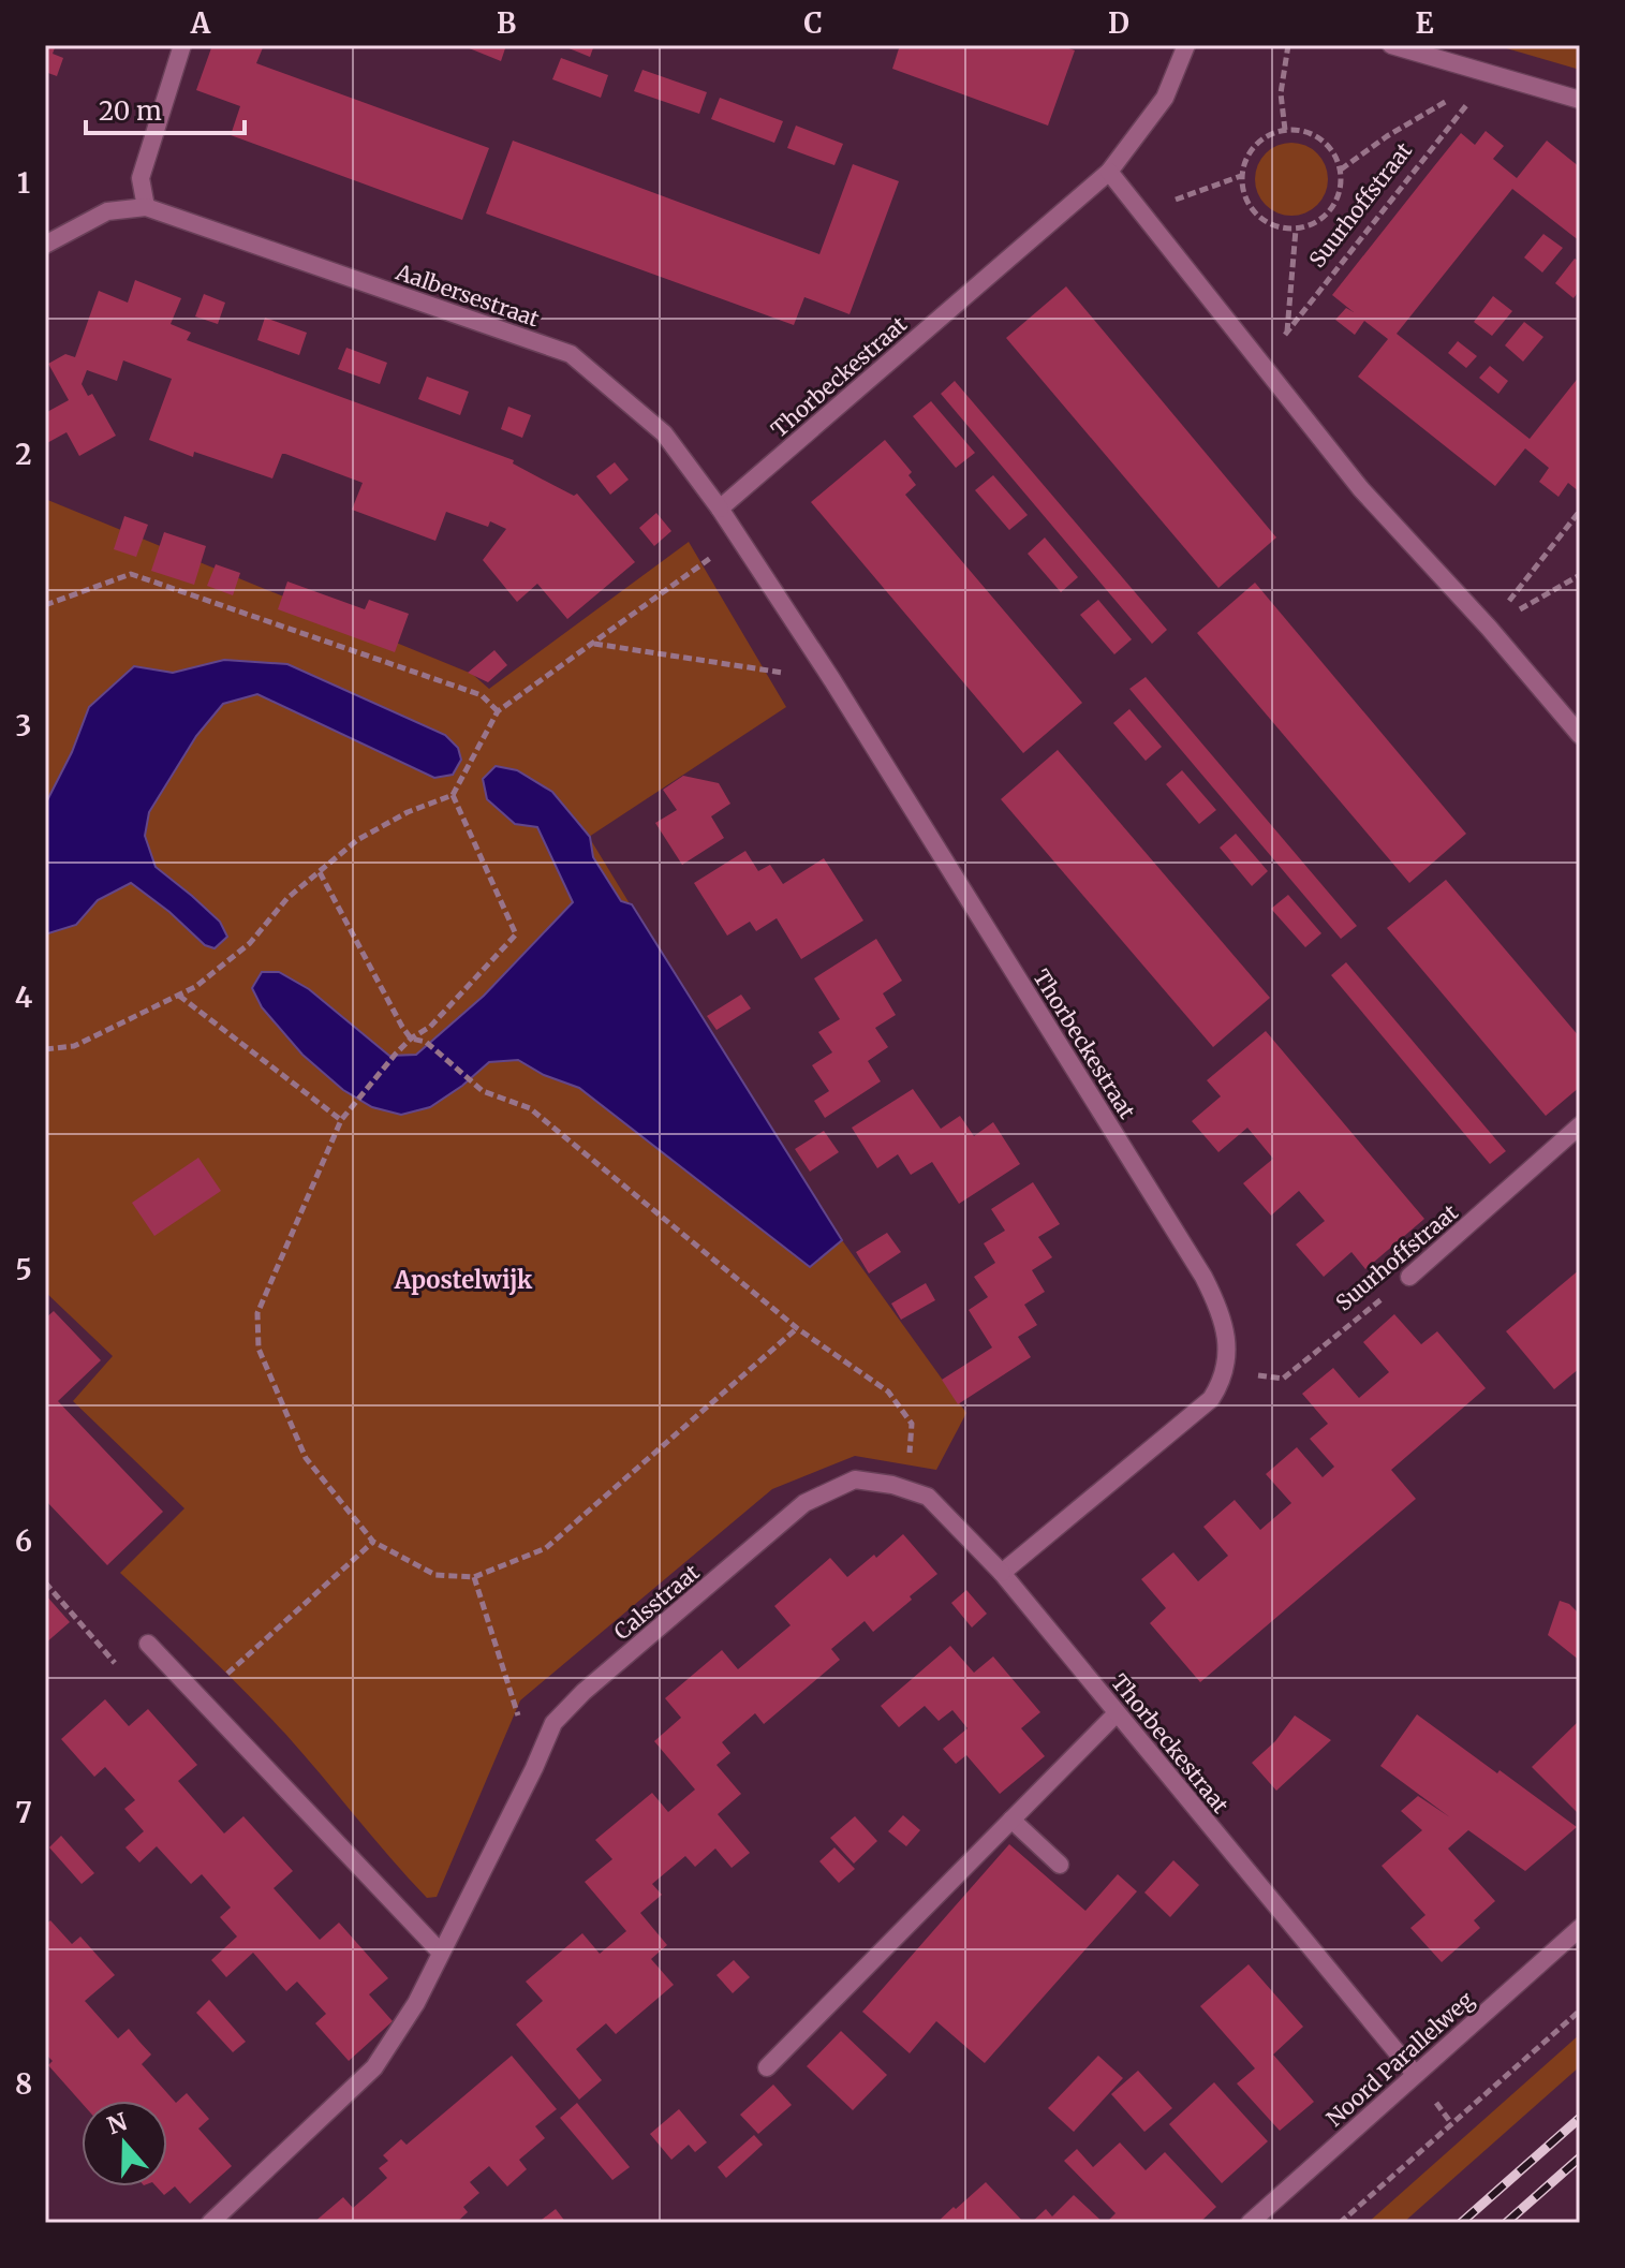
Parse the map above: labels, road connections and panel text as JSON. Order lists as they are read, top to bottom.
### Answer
{
  "streets": {
    "street": [
      "Suurhoffstraat",
      "Aalbersestraat",
      "Thorbeckestraat",
      "Calsstraat",
      "Noord Parallelweg"
    ]
  },
  "crossings": [
    ["Suurhoffstraat", "Thorbeckestraat"],
    ["Aalbersestraat", "Thorbeckestraat"],
    ["Thorbeckestraat", "Calsstraat"],
    ["Thorbeckestraat", "Noord Parallelweg"]
  ],
  "districts": ["Apostelwijk"],
  "scale_bar": "20 m",
  "north": "top",
  "grid": {
    "columns": [
      "A",
      "B",
      "C",
      "D",
      "E"
    ],
    "rows": [
      "1",
      "2",
      "3",
      "4",
      "5",
      "6",
      "7",
      "8"
    ]
  }
}
